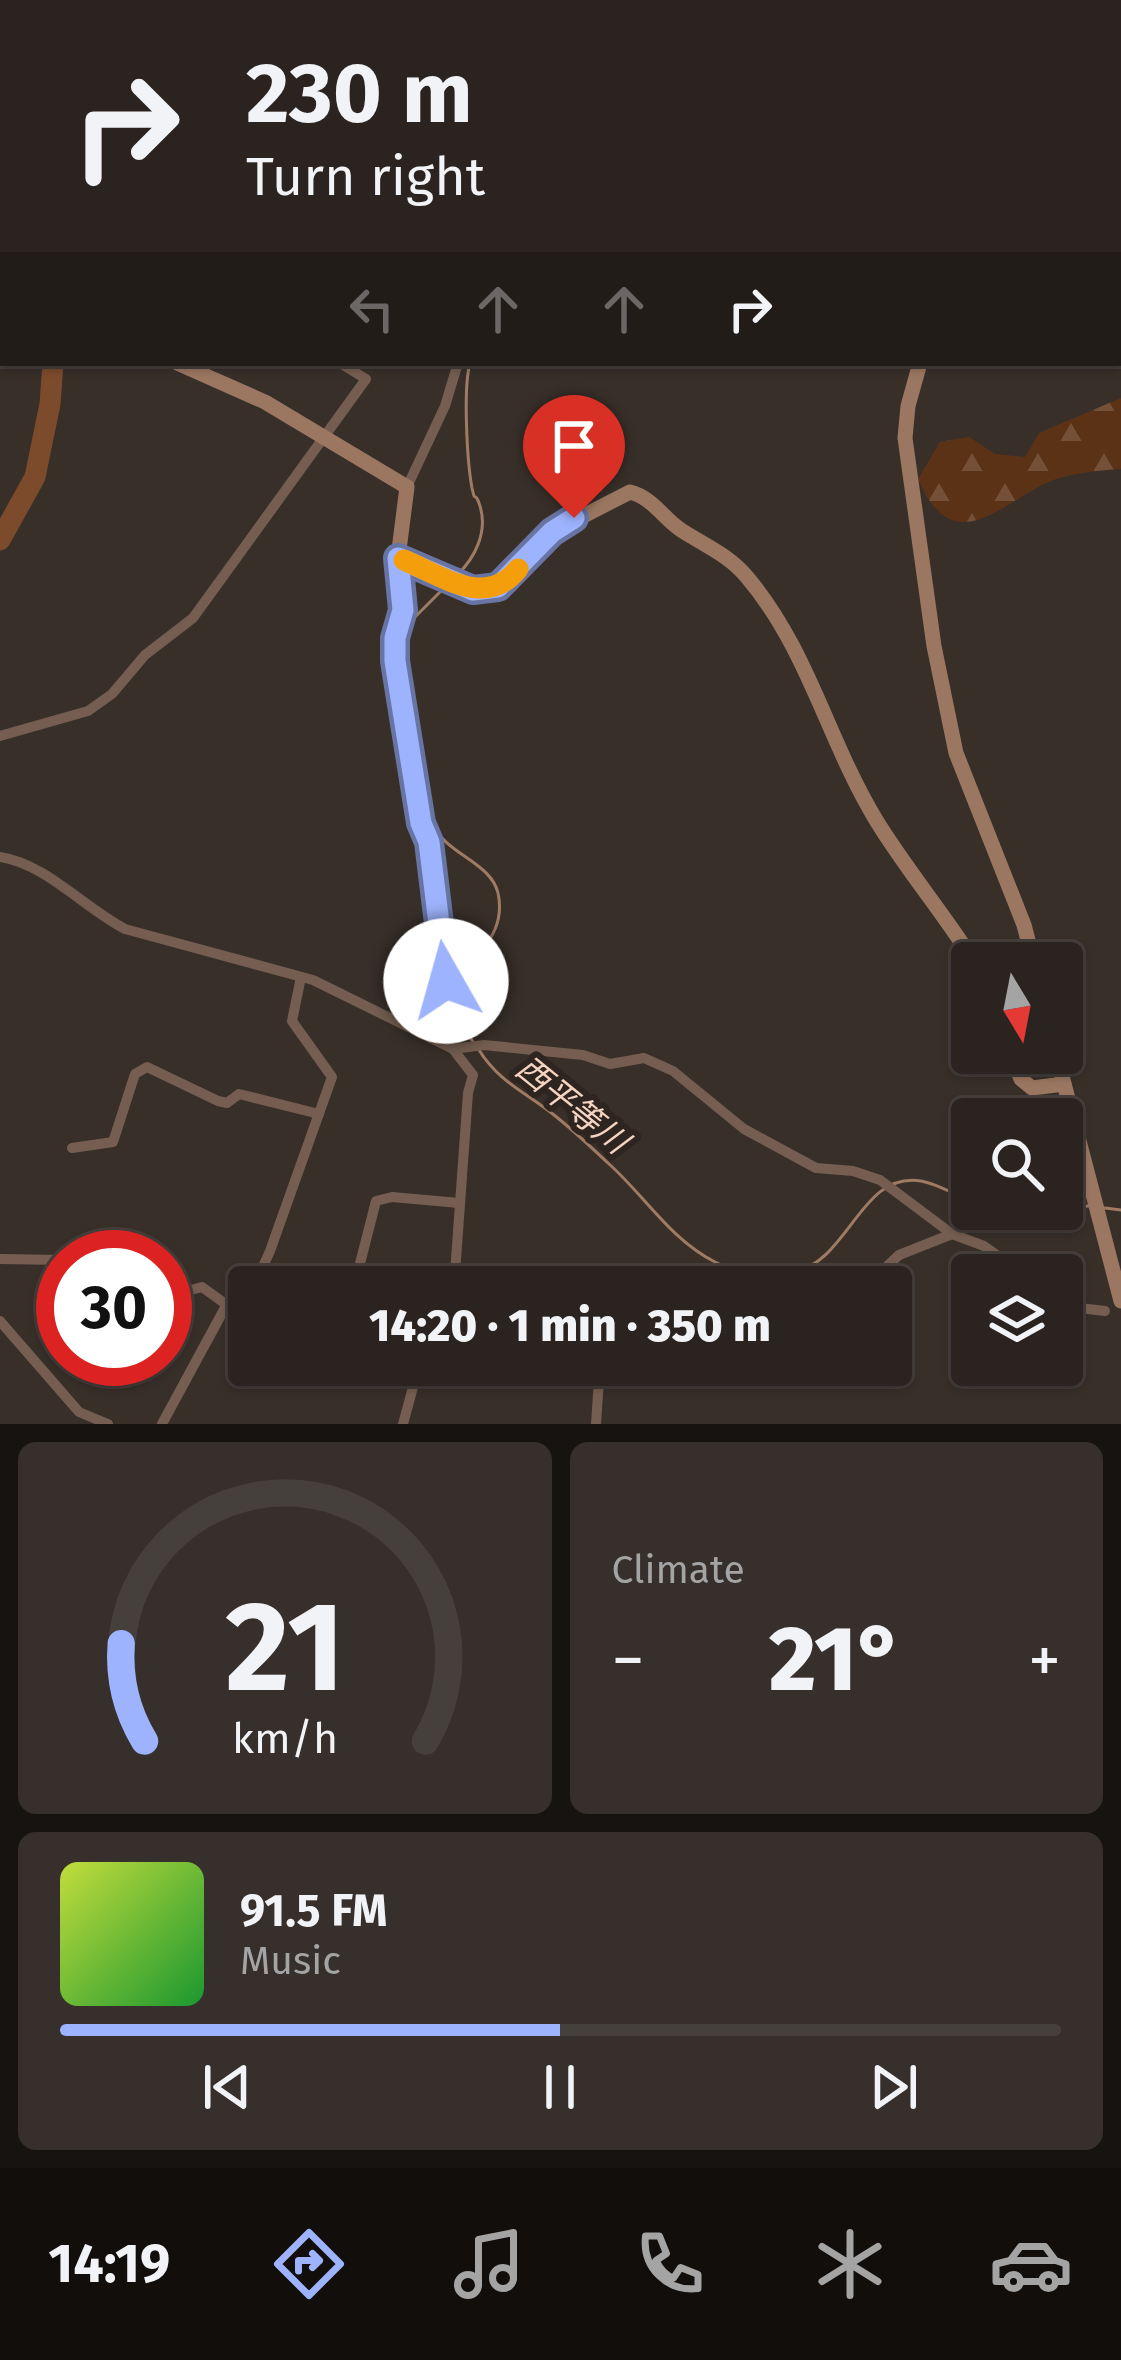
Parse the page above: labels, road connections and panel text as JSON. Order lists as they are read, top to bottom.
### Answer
{
  "water": ["西平等川"],
  "north": "bottom",
  "page": {
    "turn": ["230 m", "Turn right"],
    "limit": "30",
    "trip": "14:20 · 1 min · 350 m",
    "tile": "Climate",
    "heat": ["−", "21°", "+"],
    "song": ["91.5 FM", "Music"],
    "tabs": "14:19",
    "gauge": ["21", "km/h"]
  }
}
